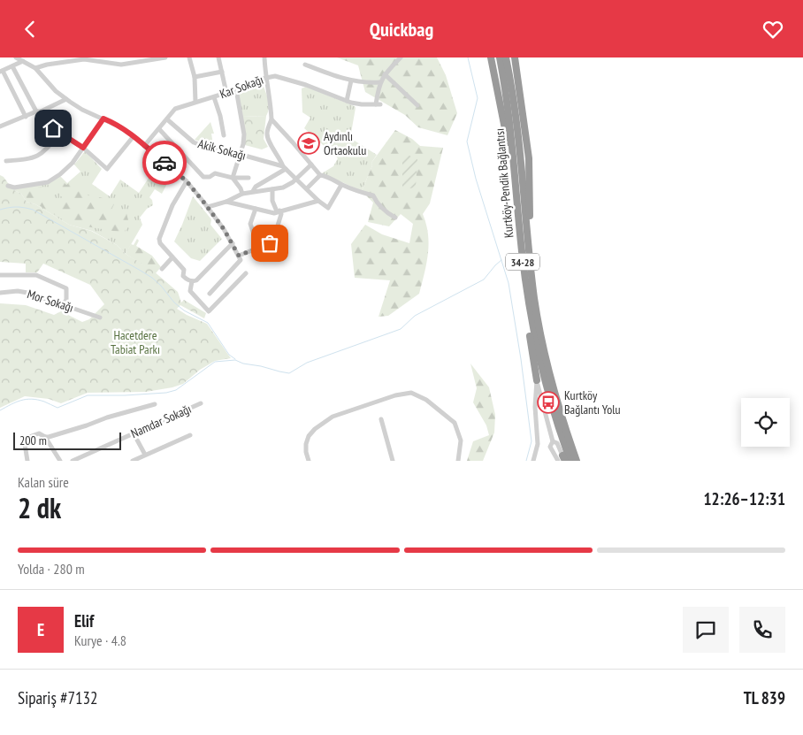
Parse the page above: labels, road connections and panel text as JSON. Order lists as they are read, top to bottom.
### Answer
{
  "streets": {
    "highway": ["Kurtköy-Pendik Bağlantısı", "34-28"],
    "street": [
      "Kar Sokağı",
      "Akik Sokağı",
      "Mor Sokağı",
      "Namdar Sokağı"
    ]
  },
  "crossings": [
    ["Kar Sokağı", "Akik Sokağı"]
  ],
  "parks": ["Hacetdere Tabiat Parkı"],
  "places": {
    "school or university": ["Aydınlı Ortaokulu"],
    "bus stop": ["Kurtköy Bağlantı Yolu"]
  },
  "scale_bar": "200 m",
  "page": {
    "header": "Quickbag",
    "scale": "200 m",
    "heading": ["2 dk", "Kalan süre", "12:26–12:31"],
    "panel": [
      "Elif",
      "Kurye · 4.8",
      "Sipariş #7132",
      "TL 839"
    ],
    "bar": "Yolda · 280 m",
    "round": "E"
  }
}
